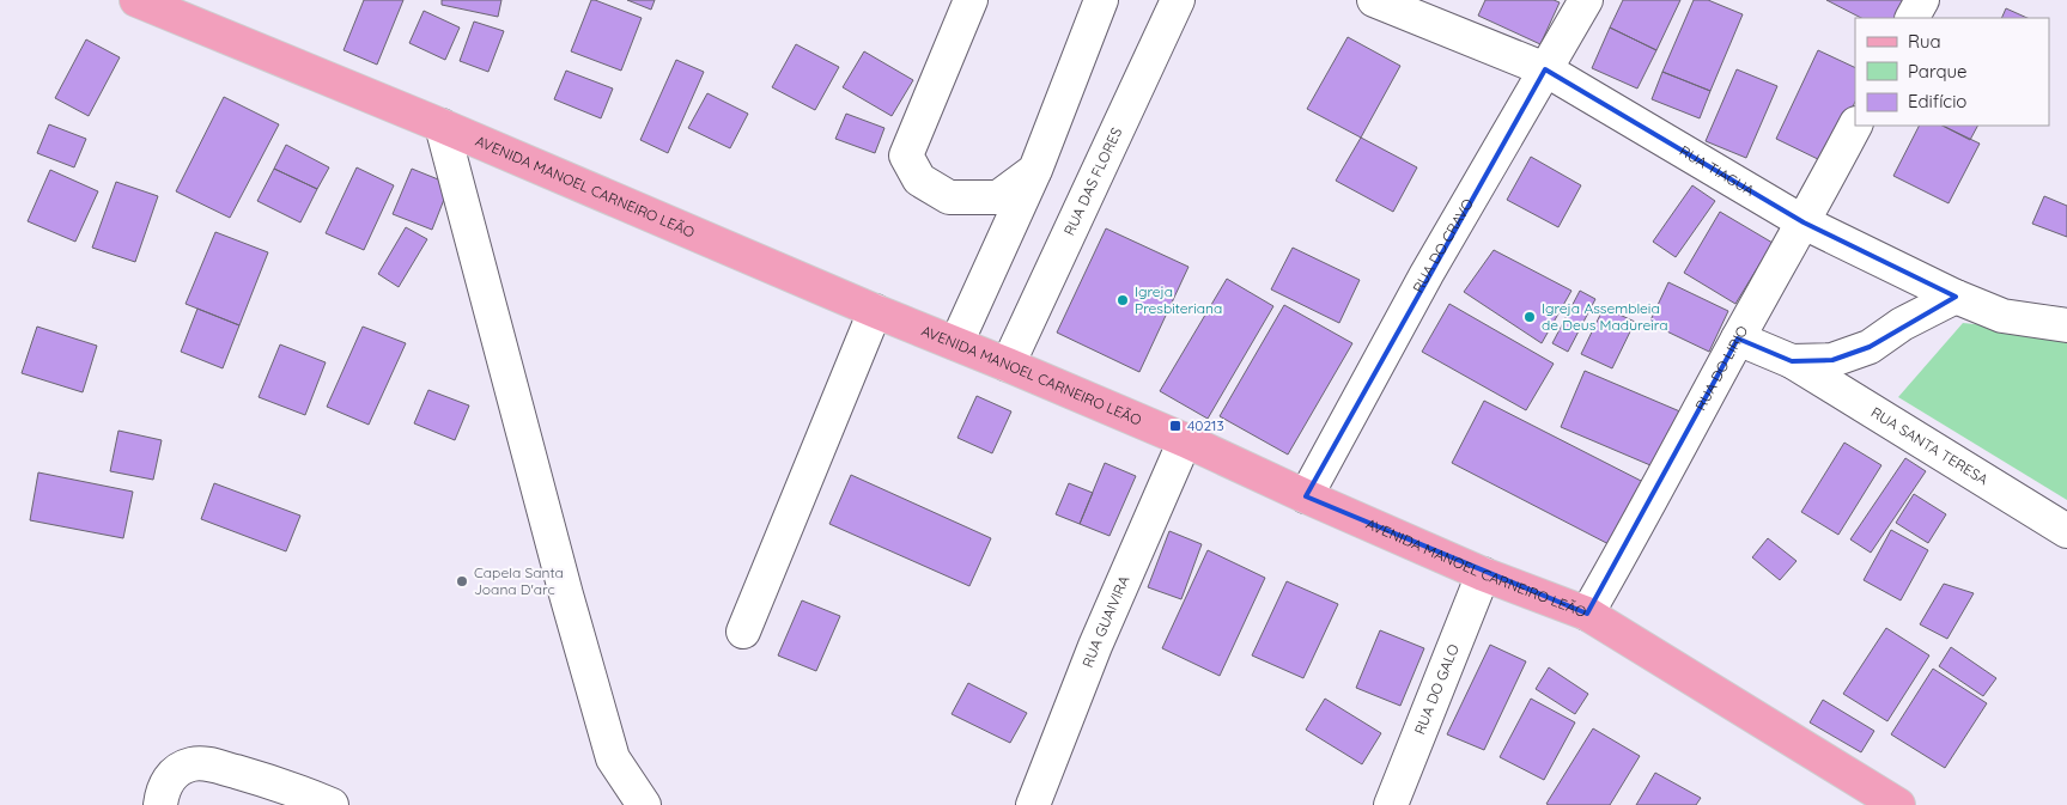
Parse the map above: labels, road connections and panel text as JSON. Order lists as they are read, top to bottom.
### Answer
{
  "streets": {
    "main road": ["AVENIDA MANOEL CARNEIRO LEÃO"],
    "street": [
      "RUA TIAGUA",
      "RUA DAS FLORES",
      "RUA DO CRAVO",
      "RUA DO LIRIO",
      "RUA SANTA TERESA",
      "RUA GUAIVIRA",
      "RUA DO GALO"
    ]
  },
  "crossings": [
    ["RUA TIAGUA", "RUA DO CRAVO"],
    ["RUA TIAGUA", "RUA DO LIRIO"],
    ["RUA DAS FLORES", "AVENIDA MANOEL CARNEIRO LEÃO"],
    ["AVENIDA MANOEL CARNEIRO LEÃO", "RUA DO CRAVO"],
    ["AVENIDA MANOEL CARNEIRO LEÃO", "RUA DO LIRIO"],
    ["AVENIDA MANOEL CARNEIRO LEÃO", "RUA GUAIVIRA"],
    ["AVENIDA MANOEL CARNEIRO LEÃO", "RUA DO GALO"]
  ],
  "places": {
    "other": ["Igreja Presbiteriana", "Igreja Assembleia de Deus Madureira", "Capela Santa Joana D'arc"],
    "transit": ["40213"]
  },
  "legend": ["Rua", "Parque", "Edifício"]
}
